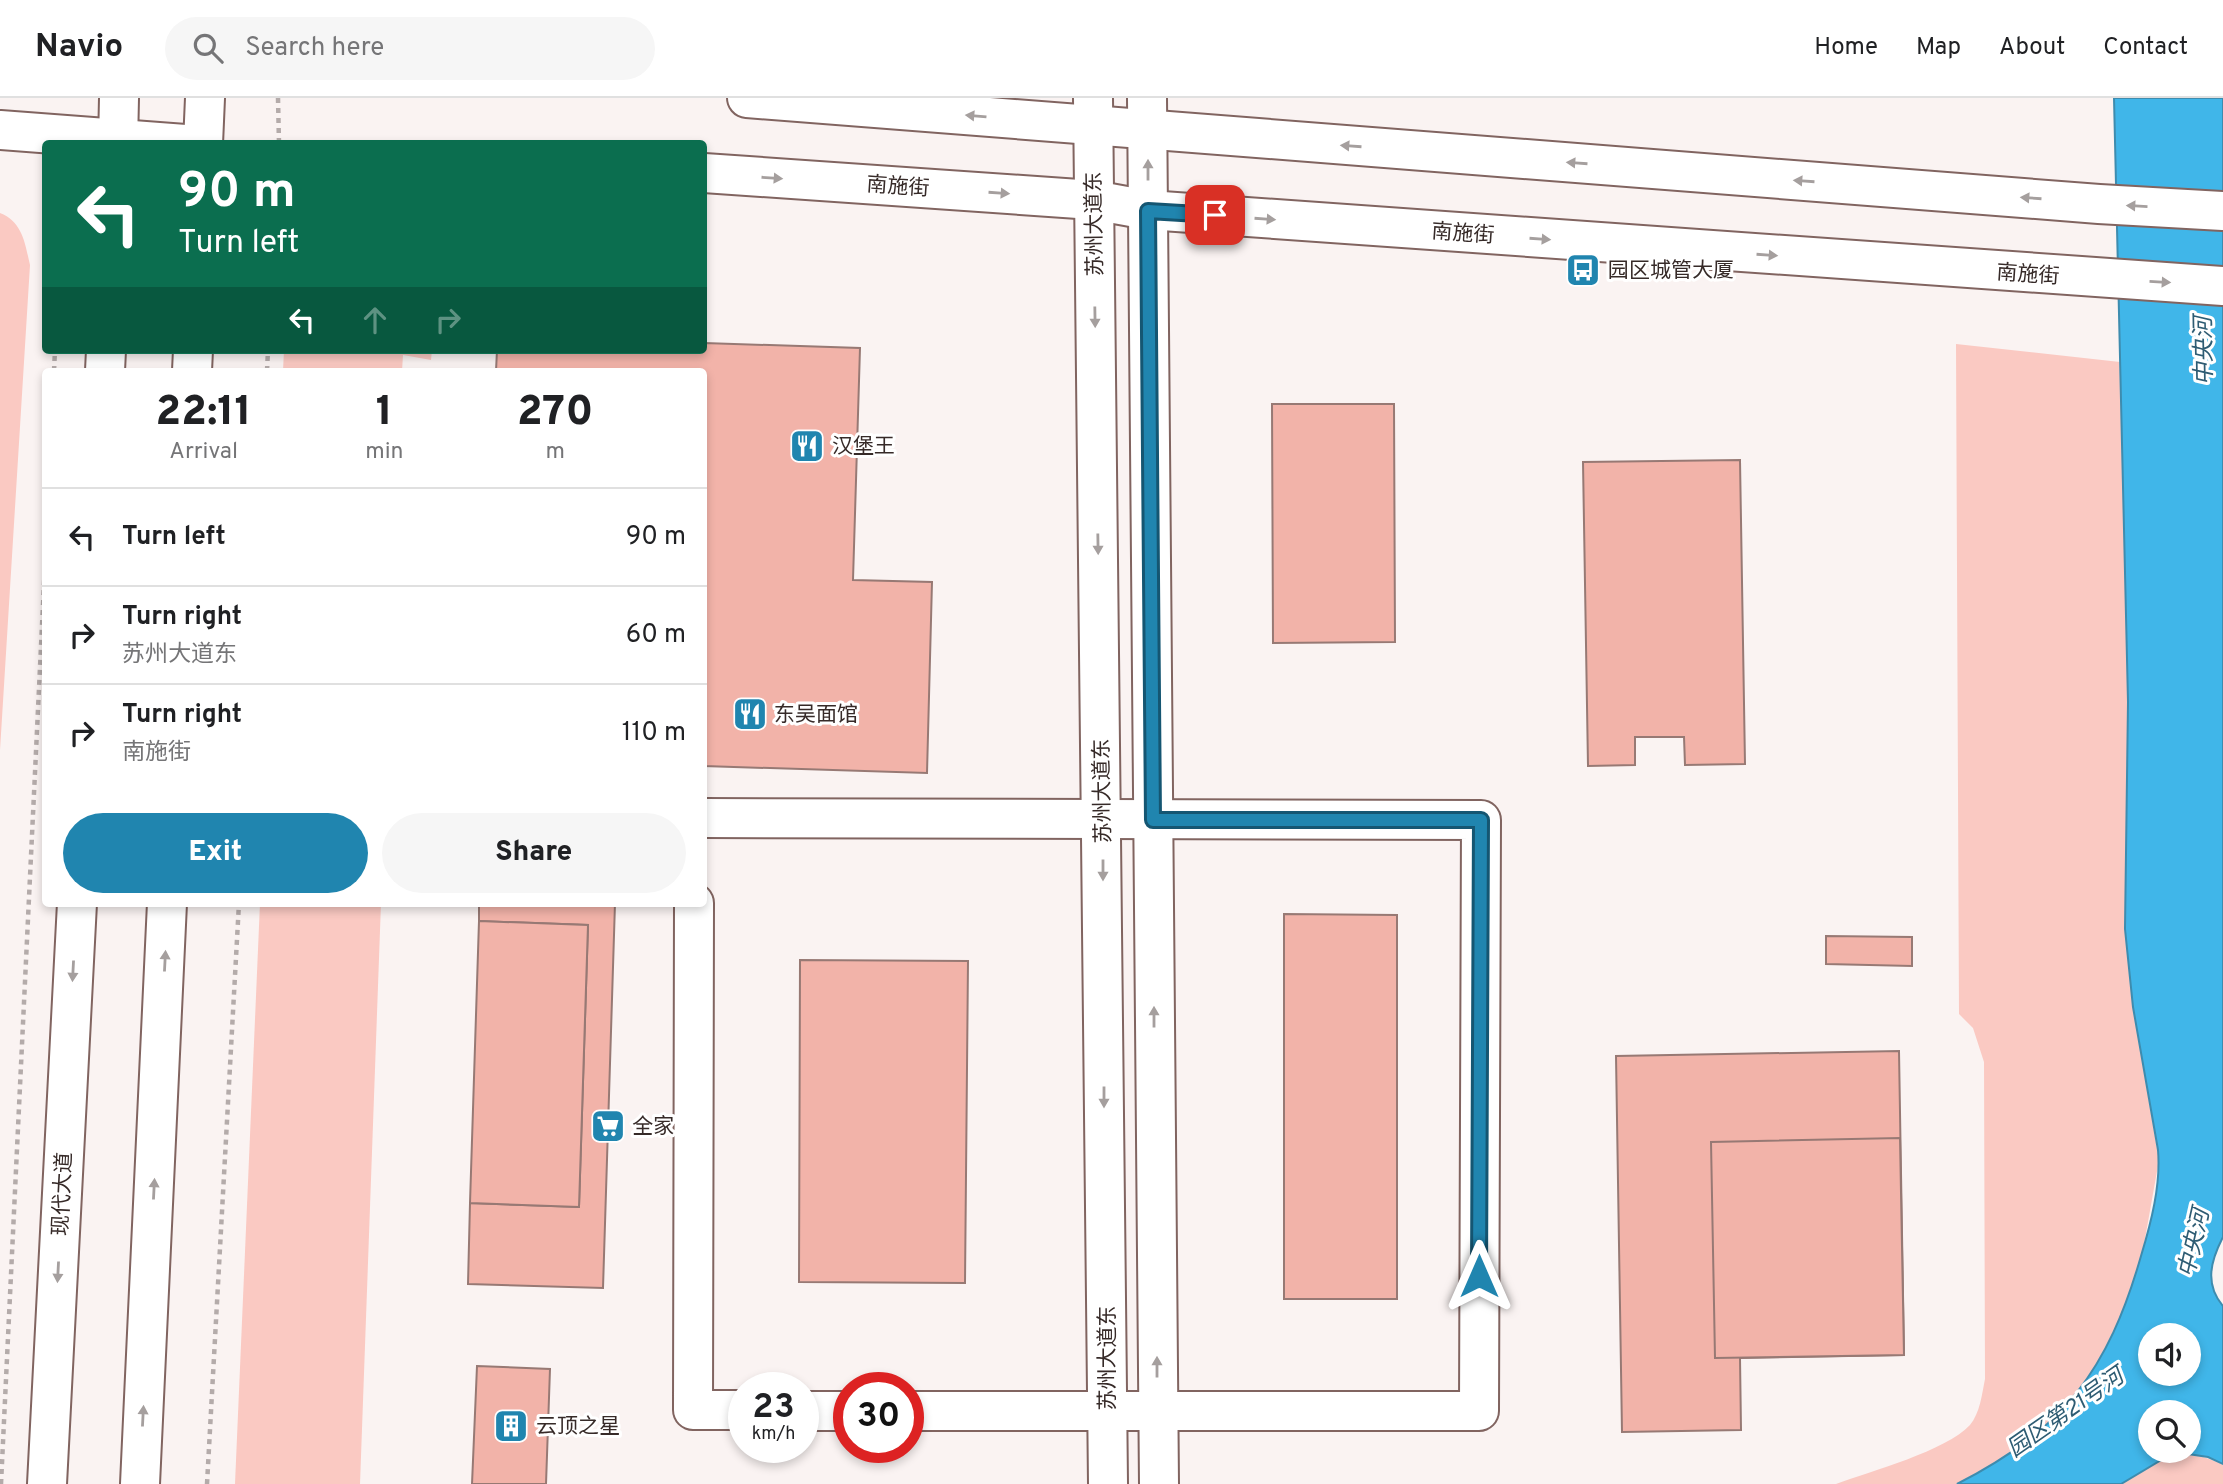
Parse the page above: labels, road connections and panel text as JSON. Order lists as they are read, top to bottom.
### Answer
{
  "streets": {
    "main road": ["南施街", "苏州大道东", "现代大道"]
  },
  "crossings": [
    ["南施街", "苏州大道东"]
  ],
  "water": ["中央河", "园区第21号河"],
  "places": {
    "bus stop": ["园区城管大厦"],
    "restaurant": ["汉堡王", "东吴面馆"],
    "supermarket": ["全家"],
    "building": ["云顶之星"]
  },
  "page": {
    "header": "Navio",
    "search": "Search here",
    "nav": [
      "Home",
      "Map",
      "About",
      "Contact"
    ],
    "turn": ["90 m", "Turn left"],
    "eta": [
      "22:11",
      "Arrival",
      "1",
      "min",
      "270",
      "m"
    ],
    "list": [
      {
        "name": "Turn left",
        "value": "90 m"
      },
      {
        "name": "Turn right",
        "note": "苏州大道东",
        "value": "60 m"
      },
      {
        "name": "Turn right",
        "note": "南施街",
        "value": "110 m"
      }
    ],
    "buttons": ["Exit", "Share"],
    "speed": "23 km/h",
    "limit": "30"
  }
}
